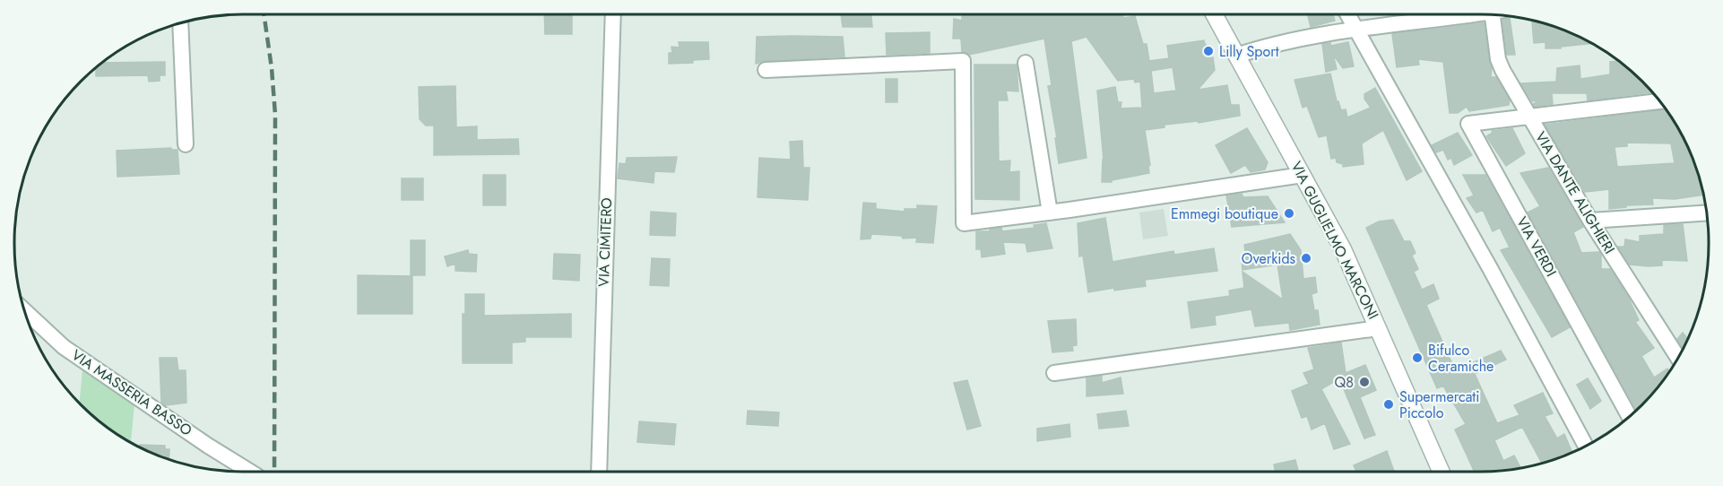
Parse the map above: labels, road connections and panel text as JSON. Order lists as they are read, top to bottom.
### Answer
{
  "streets": {
    "street": [
      "VIA DANTE ALIGHIERI",
      "VIA GUGLIELMO MARCONI",
      "VIA CIMITERO",
      "VIA VERDI",
      "VIA MASSERIA BASSO"
    ]
  },
  "crossings": [
    ["VIA DANTE ALIGHIERI", "VIA VERDI"]
  ],
  "places": [
    "Lilly Sport",
    "Emmegi boutique",
    "Overkids",
    "Bifulco Ceramiche",
    "Q8",
    "Supermercati Piccolo"
  ]
}
